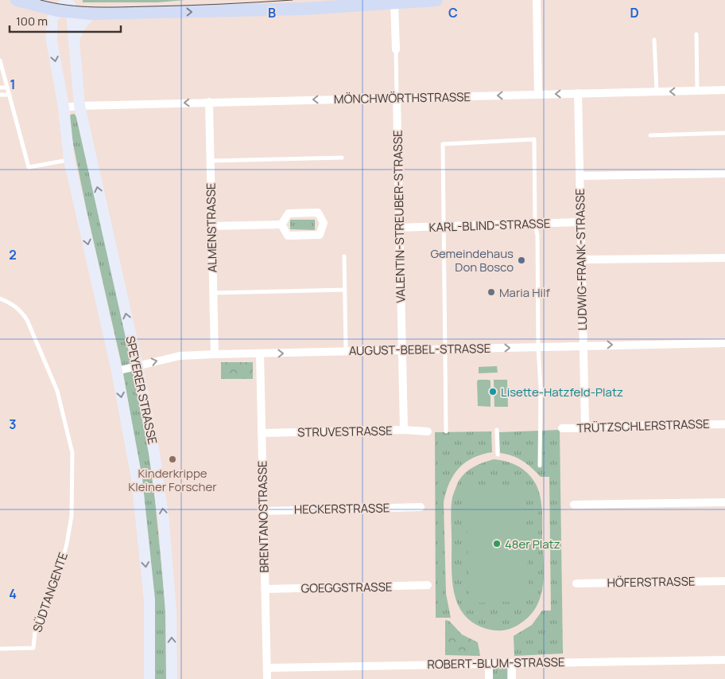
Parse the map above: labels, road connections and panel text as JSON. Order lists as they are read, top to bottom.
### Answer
{
  "streets": {
    "street": [
      "MÖNCHWÖRTHSTRASSE",
      "VALENTIN-STREUBER-STRASSE",
      "KARL-BLIND-STRASSE",
      "ALMENSTRASSE",
      "LUDWIG-FRANK-STRASSE",
      "AUGUST-BEBEL-STRASSE",
      "SPEYERER STRASSE",
      "TRÜTZSCHLERSTRASSE",
      "STRUVESTRASSE",
      "HECKERSTRASSE",
      "BRENTANOSTRASSE",
      "HÖFERSTRASSE",
      "GOEGGSTRASSE",
      "ROBERT-BLUM-STRASSE"
    ],
    "lane": ["SÜDTANGENTE"]
  },
  "crossings": [
    ["MÖNCHWÖRTHSTRASSE", "VALENTIN-STREUBER-STRASSE"],
    ["MÖNCHWÖRTHSTRASSE", "ALMENSTRASSE"],
    ["MÖNCHWÖRTHSTRASSE", "LUDWIG-FRANK-STRASSE"],
    ["MÖNCHWÖRTHSTRASSE", "SPEYERER STRASSE"],
    ["VALENTIN-STREUBER-STRASSE", "KARL-BLIND-STRASSE"],
    ["VALENTIN-STREUBER-STRASSE", "AUGUST-BEBEL-STRASSE"],
    ["VALENTIN-STREUBER-STRASSE", "STRUVESTRASSE"],
    ["KARL-BLIND-STRASSE", "LUDWIG-FRANK-STRASSE"],
    ["ALMENSTRASSE", "AUGUST-BEBEL-STRASSE"],
    ["LUDWIG-FRANK-STRASSE", "AUGUST-BEBEL-STRASSE"],
    ["LUDWIG-FRANK-STRASSE", "TRÜTZSCHLERSTRASSE"],
    ["AUGUST-BEBEL-STRASSE", "SPEYERER STRASSE"],
    ["AUGUST-BEBEL-STRASSE", "BRENTANOSTRASSE"],
    ["STRUVESTRASSE", "BRENTANOSTRASSE"],
    ["HECKERSTRASSE", "BRENTANOSTRASSE"],
    ["BRENTANOSTRASSE", "GOEGGSTRASSE"],
    ["BRENTANOSTRASSE", "ROBERT-BLUM-STRASSE"]
  ],
  "one_way": ["MÖNCHWÖRTHSTRASSE", "AUGUST-BEBEL-STRASSE"],
  "places": [
    "Gemeindehaus Don Bosco",
    "Maria Hilf",
    "Lisette-Hatzfeld-Platz",
    "Kinderkrippe Kleiner Forscher",
    "48er Platz"
  ],
  "scale_bar": "100 m",
  "grid": {
    "columns": ["B", "C", "D"],
    "rows": [
      "1",
      "2",
      "3",
      "4"
    ]
  }
}
